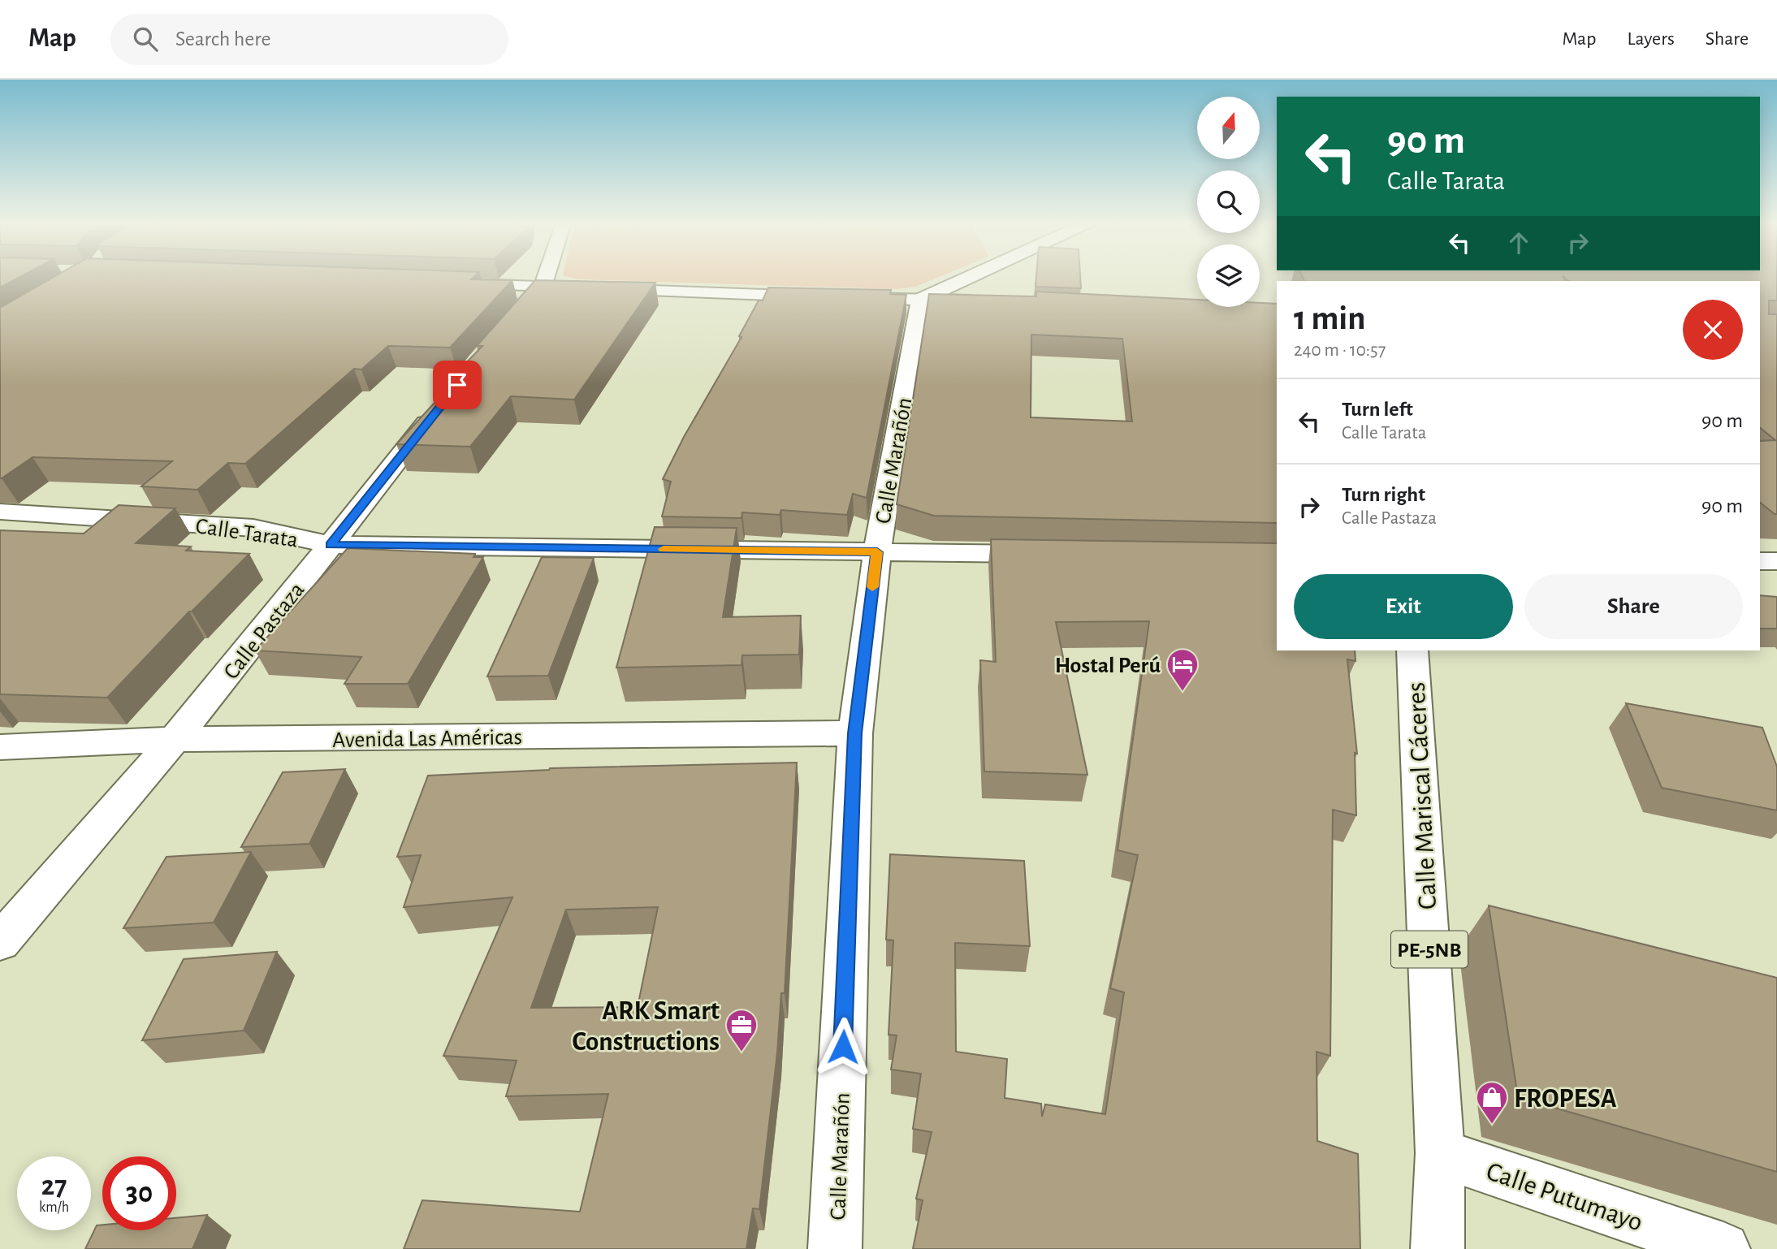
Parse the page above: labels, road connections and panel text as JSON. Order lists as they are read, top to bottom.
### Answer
{
  "streets": {
    "main road": [
      "Calle Marañón",
      "Calle Tarata",
      "Calle Pastaza",
      "Avenida Las Américas",
      "Calle Mariscal Cáceres",
      "PE-5NB",
      "Calle Putumayo"
    ]
  },
  "crossings": [
    ["Calle Marañón", "Calle Tarata"],
    ["Calle Marañón", "Avenida Las Américas"],
    ["Calle Tarata", "Calle Pastaza"],
    ["Calle Pastaza", "Avenida Las Américas"],
    ["Calle Mariscal Cáceres", "Calle Putumayo"]
  ],
  "places": {
    "hotel": ["Hostal Perú"],
    "office": ["ARK Smart Constructions"],
    "shop": ["FROPESA"]
  },
  "north": "top",
  "page": {
    "header": "Map",
    "search": "Search here",
    "nav": ["Map", "Layers", "Share"],
    "turn": ["90 m", "Calle Tarata"],
    "heading": ["1 min", "240 m · 10:57"],
    "list": [
      {
        "name": "Turn left",
        "note": "Calle Tarata",
        "value": "90 m"
      },
      {
        "name": "Turn right",
        "note": "Calle Pastaza",
        "value": "90 m"
      }
    ],
    "buttons": ["Exit", "Share"],
    "speed": "27 km/h",
    "limit": "30"
  }
}
